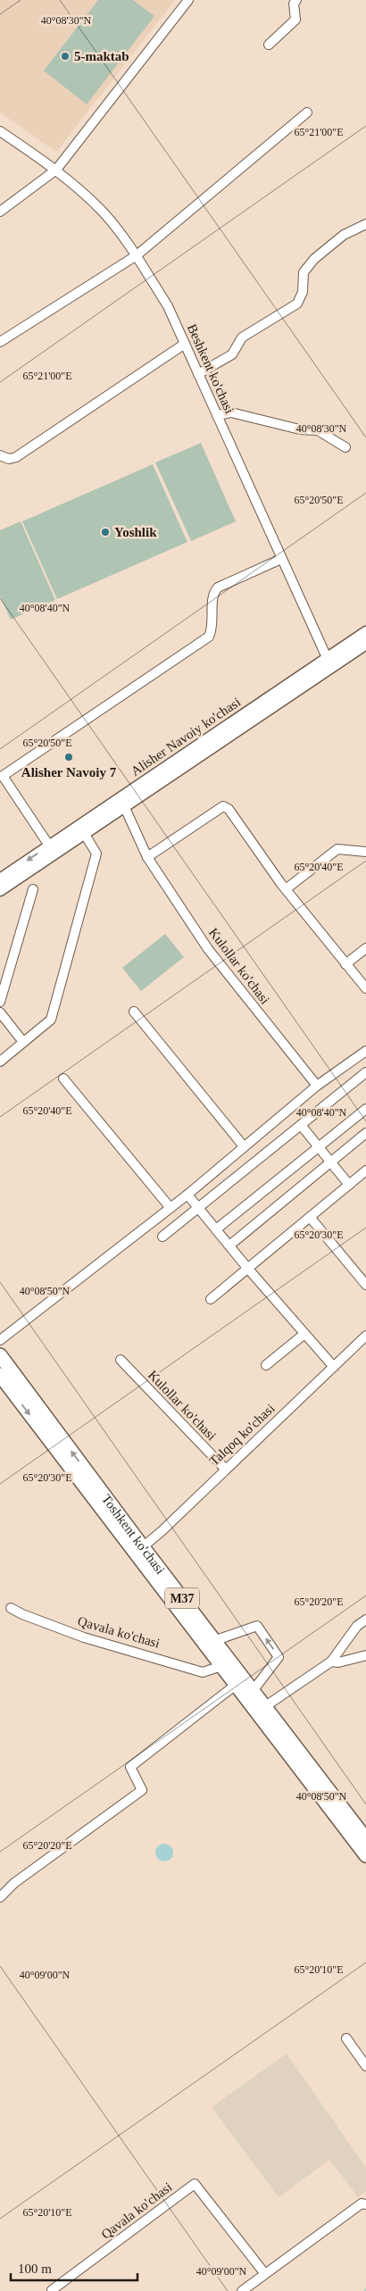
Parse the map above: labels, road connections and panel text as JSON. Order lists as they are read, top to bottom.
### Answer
{
  "streets": {
    "highway": ["Toshkent ko'chasi", "M37"],
    "main road": ["Alisher Navoiy ko'chasi"],
    "street": [
      "Beshkent ko'chasi",
      "Kulollar ko'chasi",
      "Talqoq ko'chasi",
      "Qavala ko'chasi"
    ]
  },
  "crossings": [
    ["Beshkent ko'chasi", "Alisher Navoiy ko'chasi"],
    ["Alisher Navoiy ko'chasi", "Kulollar ko'chasi"],
    ["Kulollar ko'chasi", "Talqoq ko'chasi"],
    ["Talqoq ko'chasi", "Toshkent ko'chasi"],
    ["Toshkent ko'chasi", "Qavala ko'chasi"]
  ],
  "places": ["5-maktab", "Yoshlik", "Alisher Navoiy 7"],
  "scale_bar": "100 m",
  "coordinates": [
    "40°08'30\"N",
    "65°21'00\"E",
    "65°20'50\"E",
    "40°08'40\"N",
    "65°20'40\"E",
    "65°20'30\"E",
    "40°08'50\"N",
    "65°20'20\"E",
    "65°20'10\"E",
    "40°09'00\"N"
  ]
}
